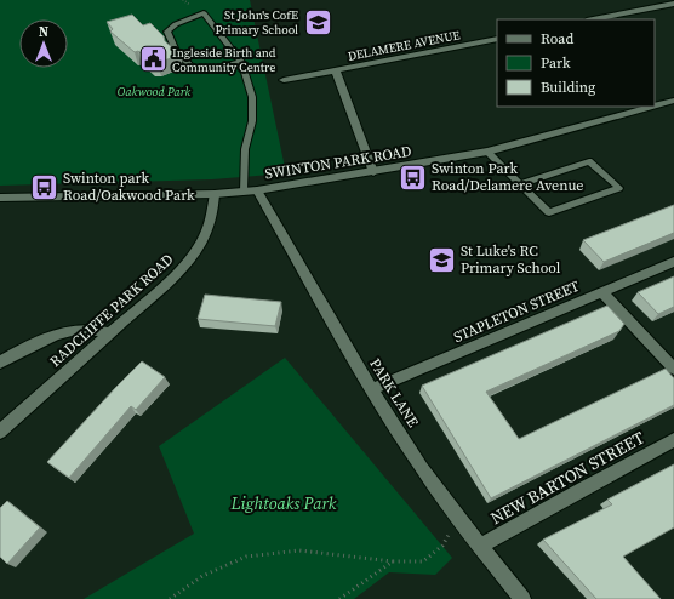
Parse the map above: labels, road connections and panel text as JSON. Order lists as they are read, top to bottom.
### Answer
{
  "streets": {
    "street": [
      "DELAMERE AVENUE",
      "SWINTON PARK ROAD",
      "RADCLIFFE PARK ROAD",
      "STAPLETON STREET",
      "PARK LANE",
      "NEW BARTON STREET"
    ]
  },
  "crossings": [
    ["DELAMERE AVENUE", "SWINTON PARK ROAD"],
    ["SWINTON PARK ROAD", "RADCLIFFE PARK ROAD"],
    ["SWINTON PARK ROAD", "PARK LANE"],
    ["STAPLETON STREET", "PARK LANE"],
    ["PARK LANE", "NEW BARTON STREET"]
  ],
  "parks": ["Oakwood Park", "Lightoaks Park"],
  "places": {
    "school or university": ["St John's CofE Primary School", "St Luke's RC Primary School"],
    "public building": ["Ingleside Birth and Community Centre"],
    "bus stop": ["Swinton Park Road/Delamere Avenue", "Swinton park Road/Oakwood Park"]
  },
  "legend": ["Road", "Park", "Building"],
  "north": "top"
}
